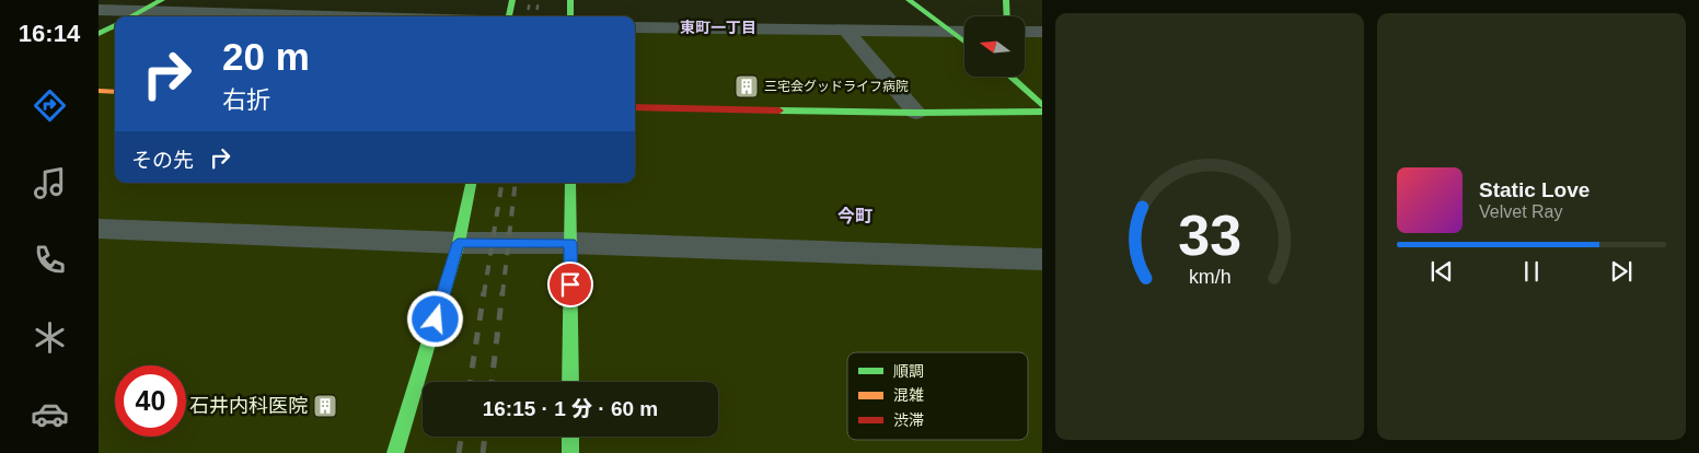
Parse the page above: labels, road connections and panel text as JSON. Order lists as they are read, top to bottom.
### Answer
{
  "districts": ["東町一丁目", "今町"],
  "places": {
    "building": ["三宅会グッドライフ病院", "石井内科医院"]
  },
  "legend": ["順調", "混雑", "渋滞"],
  "north": "left",
  "page": {
    "tabs": "16:14",
    "turn": ["20 m", "右折"],
    "then": "その先",
    "song": ["Static Love", "Velvet Ray"],
    "limit": "40",
    "trip": "16:15 · 1 分 · 60 m",
    "gauge": ["33", "km/h"]
  }
}
